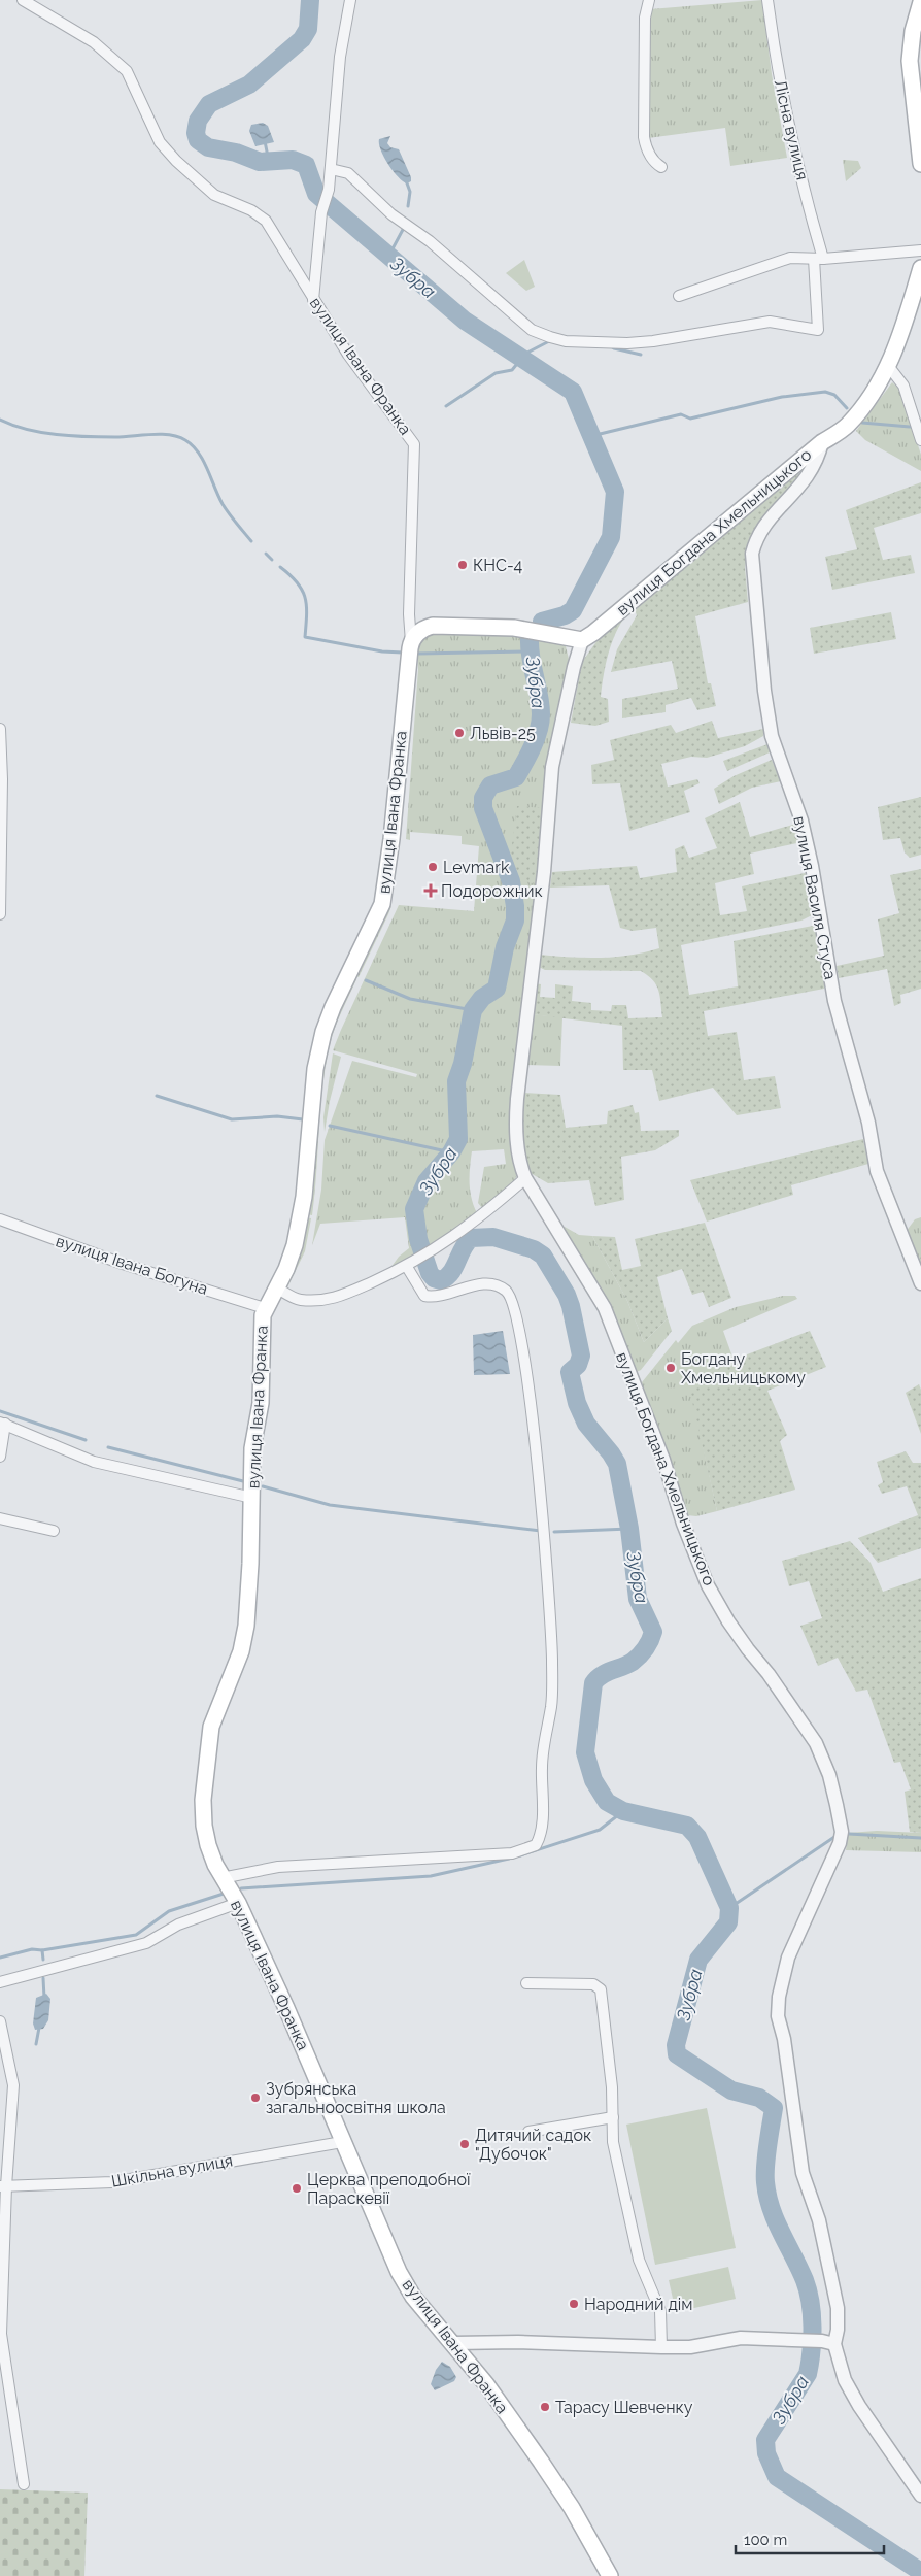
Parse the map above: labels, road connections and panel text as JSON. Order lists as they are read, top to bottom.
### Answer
{
  "streets": {
    "main road": ["вулиця Івана Франка", "вулиця Богдана Хмельницького"],
    "street": [
      "Лісна вулиця",
      "вулиця Василя Стуса",
      "вулиця Івана Богуна",
      "Шкільна вулиця"
    ]
  },
  "crossings": [
    ["вулиця Івана Франка", "вулиця Івана Богуна"],
    ["вулиця Івана Франка", "Шкільна вулиця"],
    ["вулиця Богдана Хмельницького", "вулиця Василя Стуса"]
  ],
  "water": ["Зубра"],
  "places": {
    "other": [
      "КНС-4",
      "Львів-25",
      "Levmark",
      "Богдану Хмельницькому",
      "Зубрянська загальноосвітня школа",
      "Дитячий садок \"Дубочок\"",
      "Церква преподобної Параскевії",
      "Народний дім",
      "Тарасу Шевченку"
    ],
    "health": ["Подорожник"]
  },
  "scale_bar": "100 m"
}
